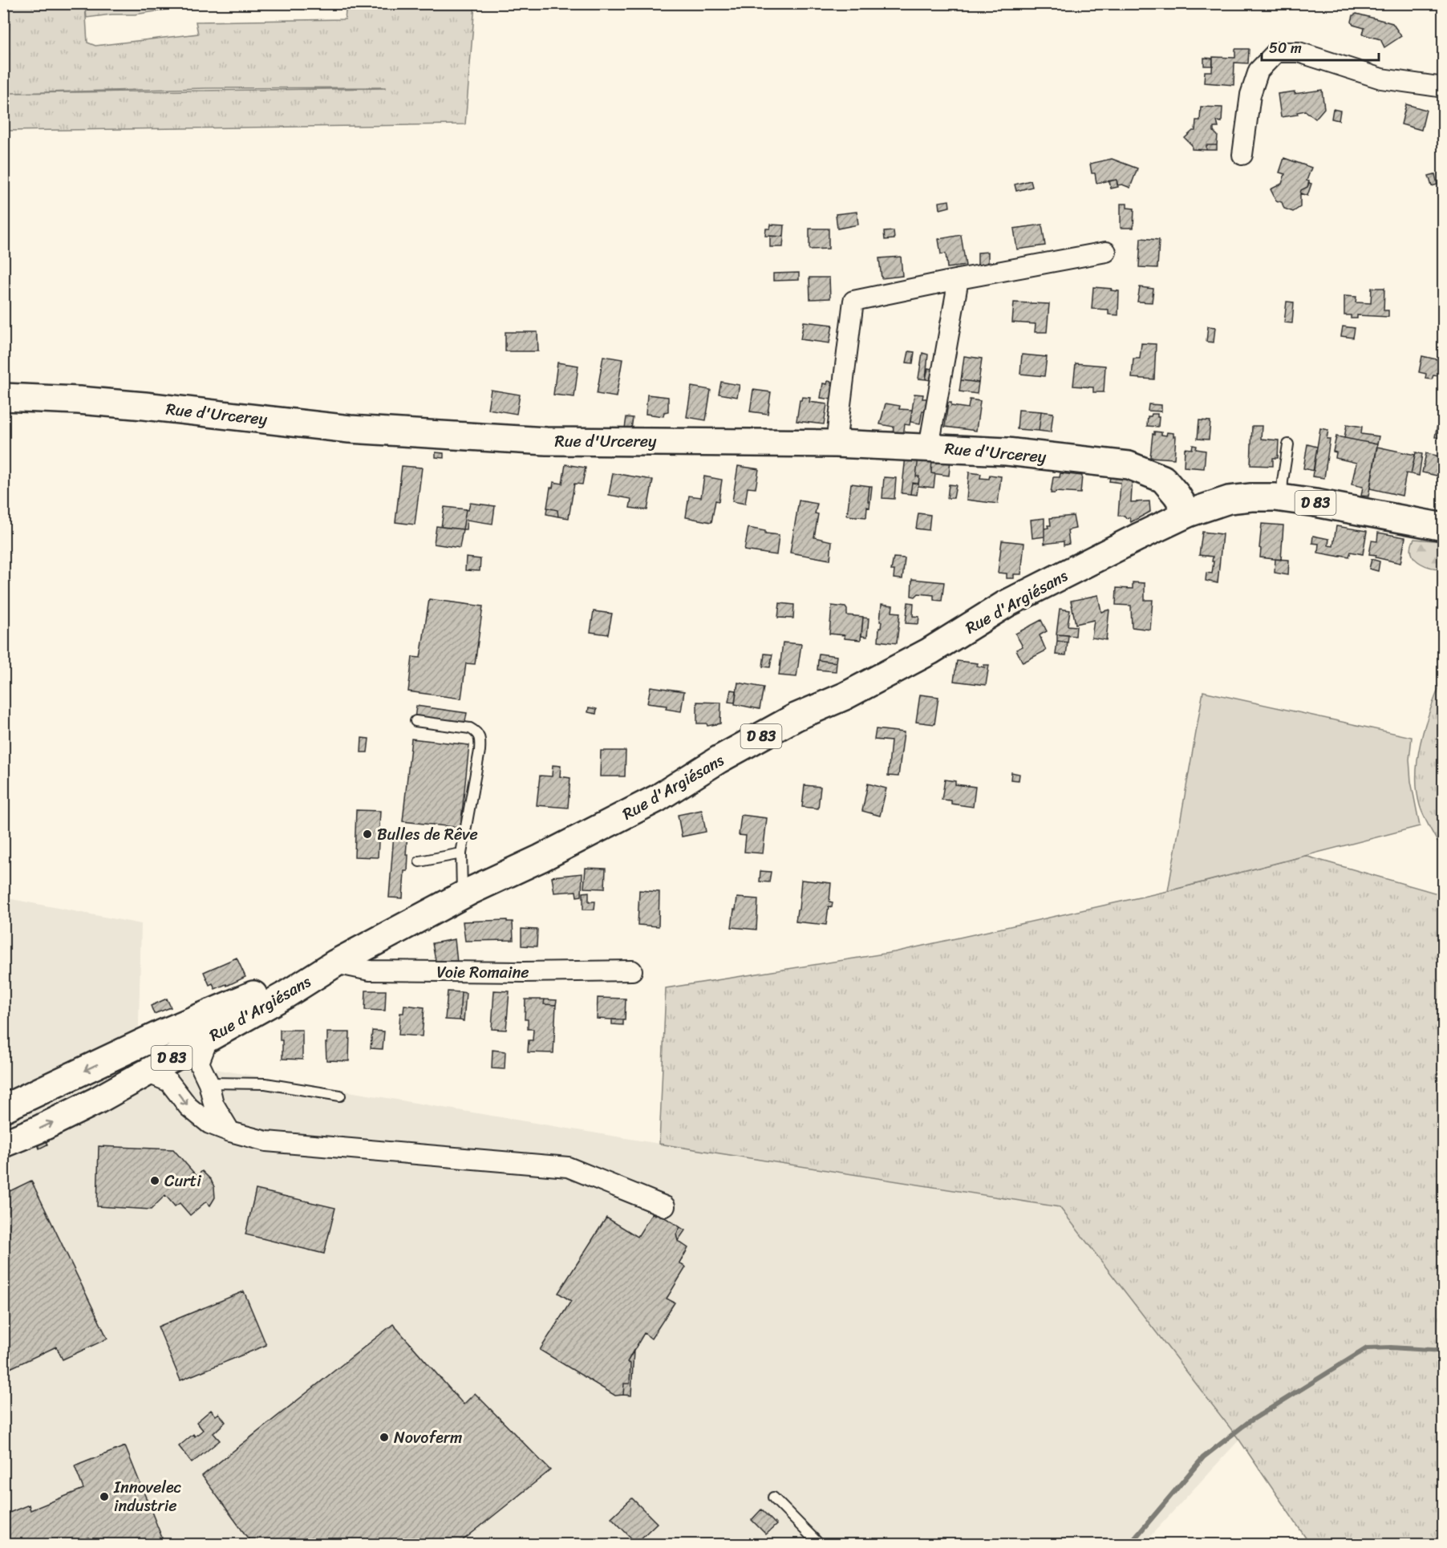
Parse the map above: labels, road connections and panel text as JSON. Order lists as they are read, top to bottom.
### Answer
{
  "streets": {
    "main road": ["Rue d'Urcerey", "D 83", "Rue d'Argiésans"],
    "street": ["Voie Romaine"]
  },
  "crossings": [
    ["Rue d'Urcerey", "D 83"],
    ["Rue d'Urcerey", "Rue d'Argiésans"],
    ["D 83", "Rue d'Argiésans"],
    ["Rue d'Argiésans", "Voie Romaine"]
  ],
  "places": [
    "Bulles de Rêve",
    "Curti",
    "Novoferm",
    "Innovelec industrie"
  ],
  "scale_bar": "50 m"
}
